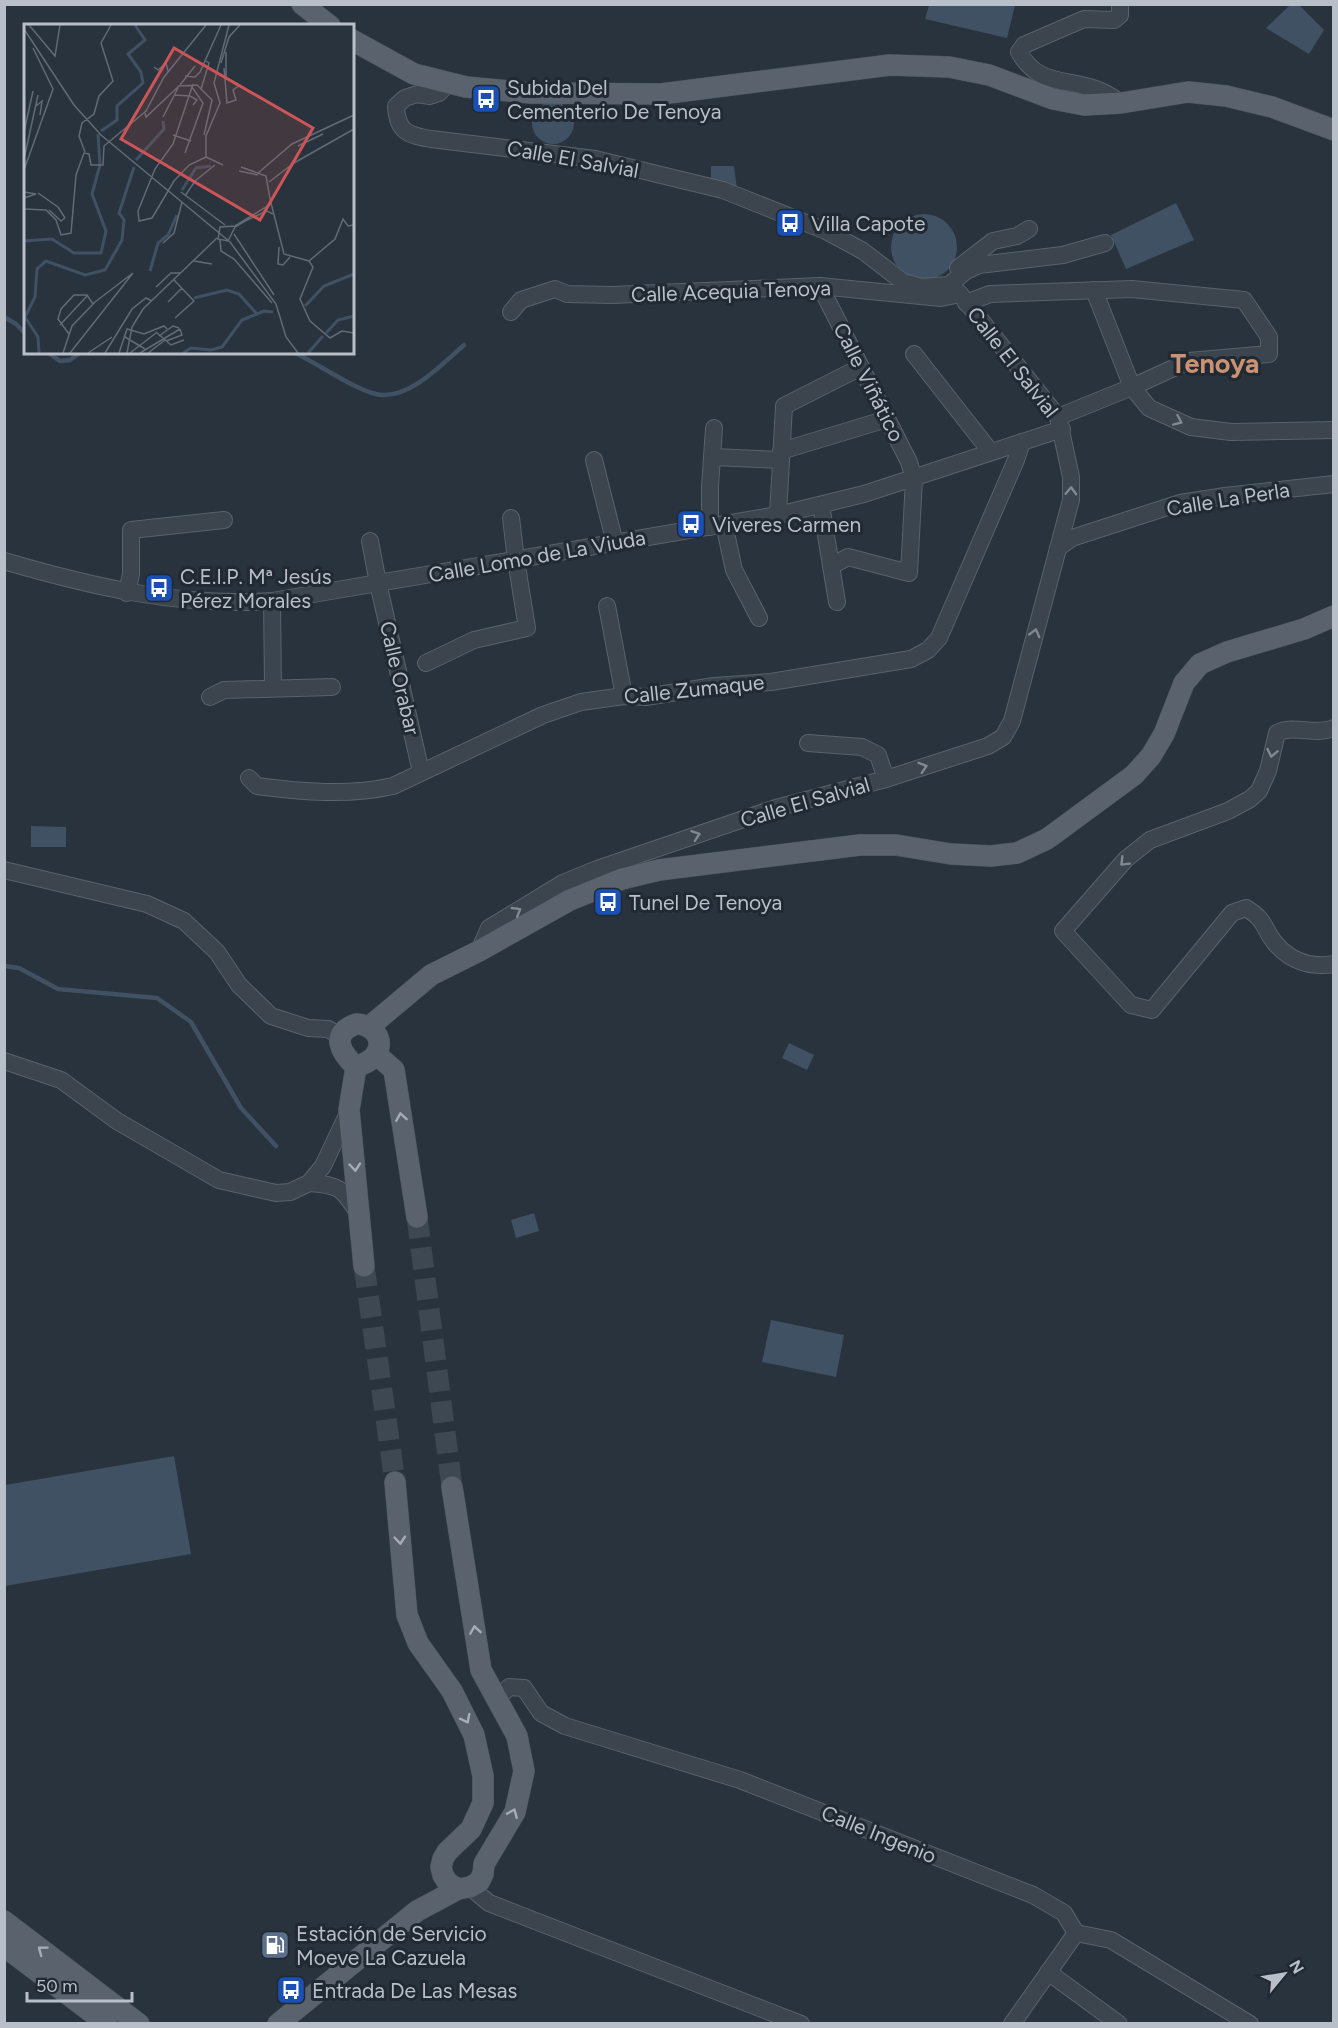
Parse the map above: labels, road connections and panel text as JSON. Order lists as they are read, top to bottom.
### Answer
{
  "streets": {
    "street": [
      "Calle El Salvial",
      "Calle Acequia Tenoya",
      "Calle Viñático",
      "Calle La Perla",
      "Calle Lomo de La Viuda",
      "Calle Orabar",
      "Calle Zumaque",
      "Calle Ingenio"
    ]
  },
  "crossings": [
    ["Calle El Salvial", "Calle Acequia Tenoya"],
    ["Calle El Salvial", "Calle La Perla"],
    ["Calle El Salvial", "Calle Lomo de La Viuda"],
    ["Calle Acequia Tenoya", "Calle Viñático"],
    ["Calle Acequia Tenoya", "Calle Lomo de La Viuda"],
    ["Calle Viñático", "Calle Lomo de La Viuda"],
    ["Calle Lomo de La Viuda", "Calle Orabar"],
    ["Calle Lomo de La Viuda", "Calle Zumaque"],
    ["Calle Orabar", "Calle Zumaque"]
  ],
  "one_way": ["Calle El Salvial"],
  "districts": ["Tenoya"],
  "places": {
    "bus stop": [
      "Subida Del Cementerio De Tenoya",
      "Villa Capote",
      "Viveres Carmen",
      "C.E.I.P. Mª Jesús Pérez Morales",
      "Tunel De Tenoya",
      "Entrada De Las Mesas"
    ],
    "fuel station": ["Estación de Servicio Moeve La Cazuela"]
  },
  "scale_bar": "50 m",
  "north": "top right"
}
